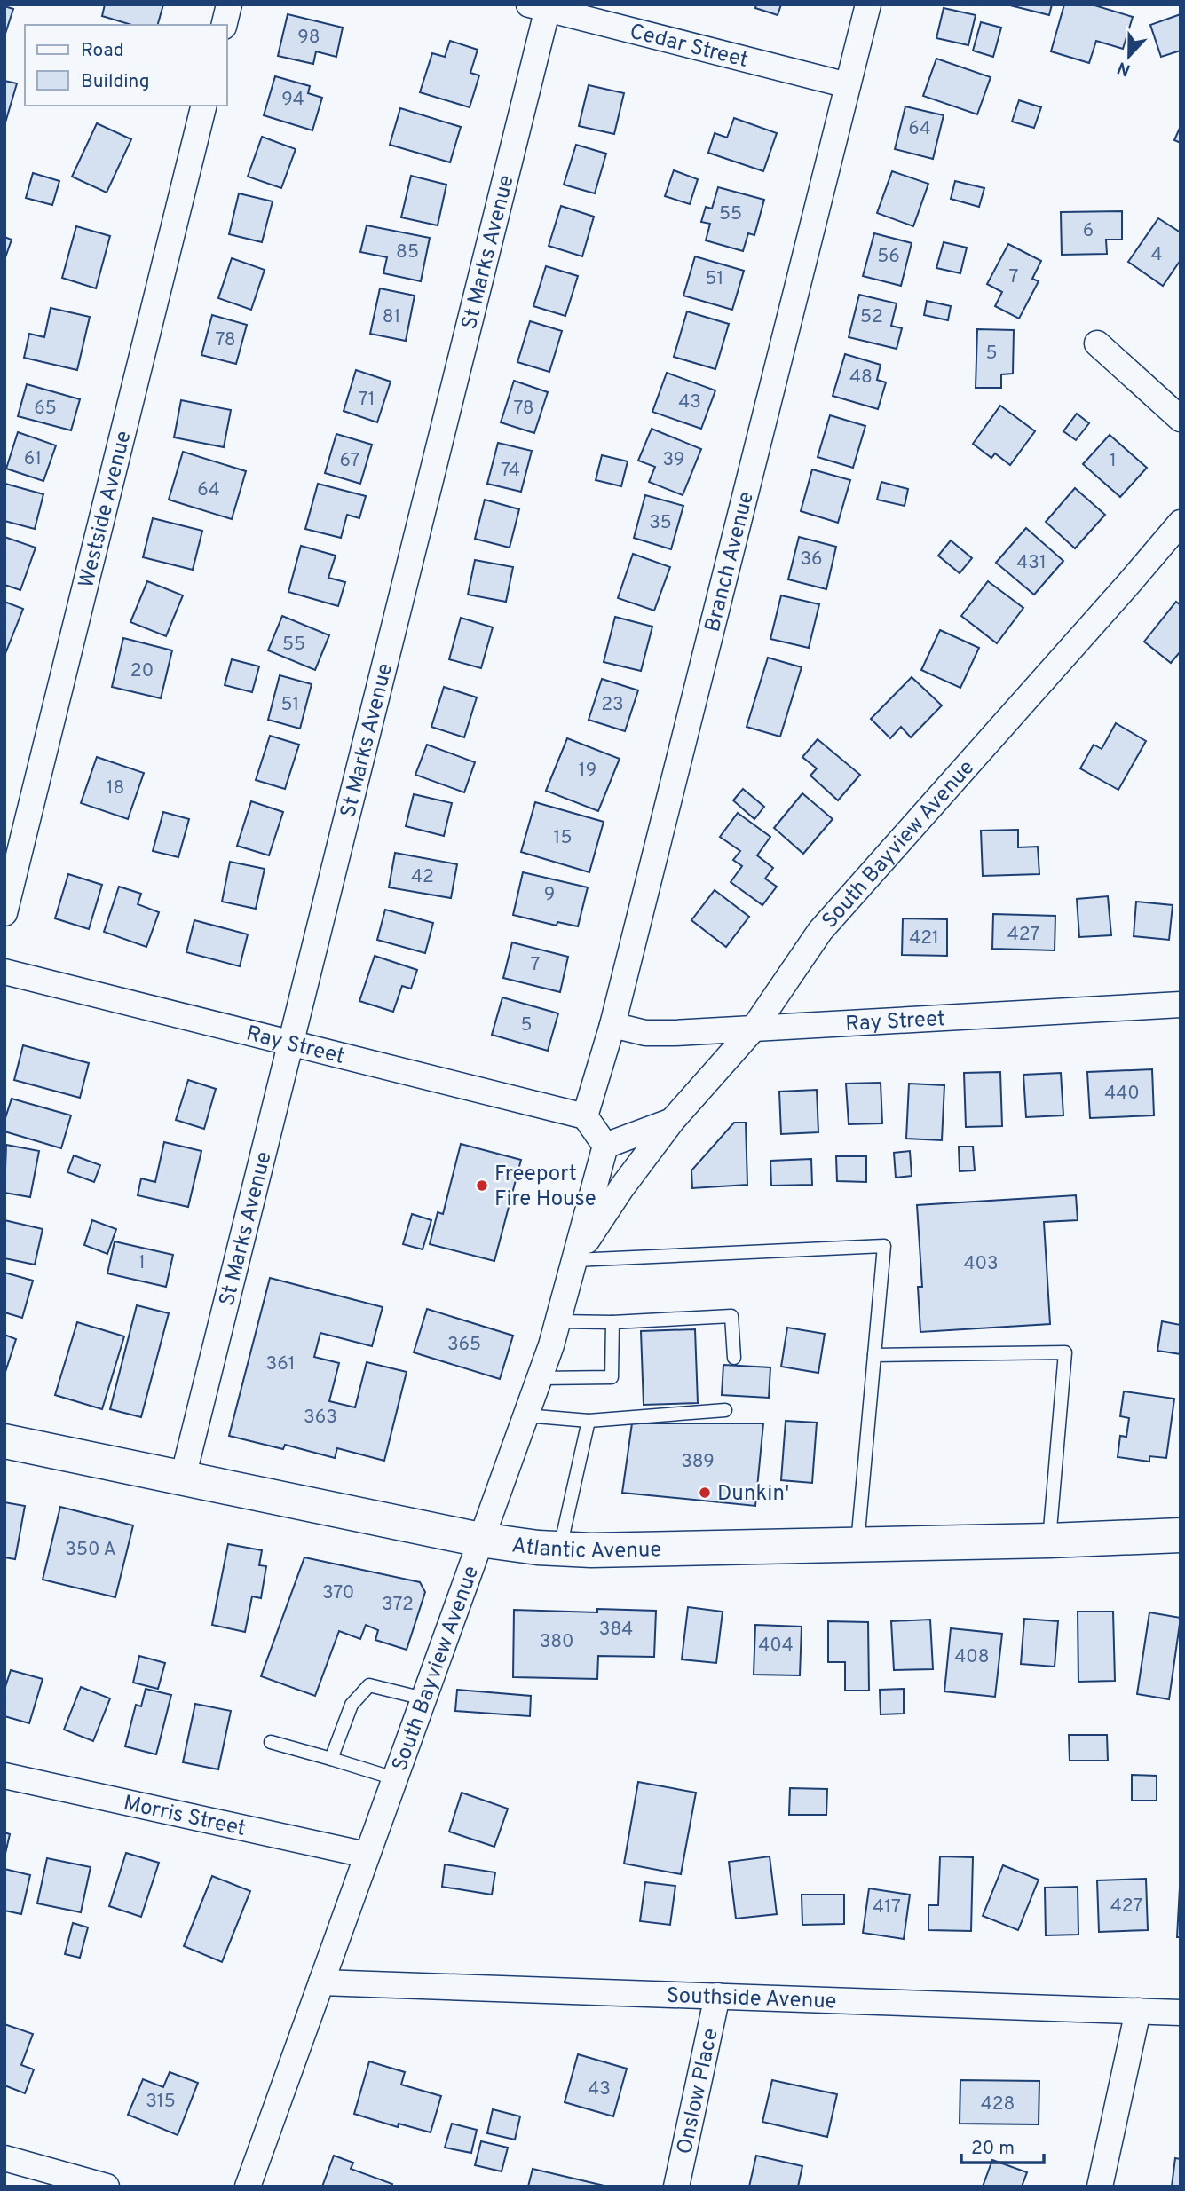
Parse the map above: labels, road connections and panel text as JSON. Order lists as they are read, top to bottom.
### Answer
{
  "streets": {
    "main road": ["Atlantic Avenue"],
    "street": [
      "Cedar Street",
      "St Marks Avenue",
      "Westside Avenue",
      "Branch Avenue",
      "South Bayview Avenue",
      "Ray Street",
      "Morris Street",
      "Southside Avenue",
      "Onslow Place"
    ]
  },
  "crossings": [
    ["Cedar Street", "St Marks Avenue"],
    ["Cedar Street", "Branch Avenue"],
    ["St Marks Avenue", "Ray Street"],
    ["St Marks Avenue", "Atlantic Avenue"],
    ["Branch Avenue", "Ray Street"],
    ["South Bayview Avenue", "Ray Street"],
    ["South Bayview Avenue", "Atlantic Avenue"],
    ["South Bayview Avenue", "Morris Street"],
    ["South Bayview Avenue", "Southside Avenue"],
    ["Southside Avenue", "Onslow Place"]
  ],
  "places": ["Freeport Fire House", "Dunkin'"],
  "house_numbers": [
    "98",
    "94",
    "64",
    "55",
    "6",
    "85",
    "4",
    "56",
    "7",
    "51",
    "81",
    "52",
    "78",
    "5",
    "48",
    "71",
    "43",
    "65",
    "78",
    "61",
    "39",
    "67",
    "1",
    "74",
    "64",
    "35",
    "36",
    "431",
    "55",
    "20",
    "51",
    "23",
    "19",
    "18",
    "15",
    "42",
    "9",
    "427",
    "421",
    "7",
    "5",
    "440",
    "1",
    "403",
    "365",
    "361",
    "363",
    "389",
    "350 A",
    "370",
    "372",
    "384",
    "380",
    "404",
    "408",
    "427",
    "417",
    "43",
    "315",
    "428"
  ],
  "legend": ["Road", "Building"],
  "scale_bar": "20 m",
  "north": "bottom"
}
